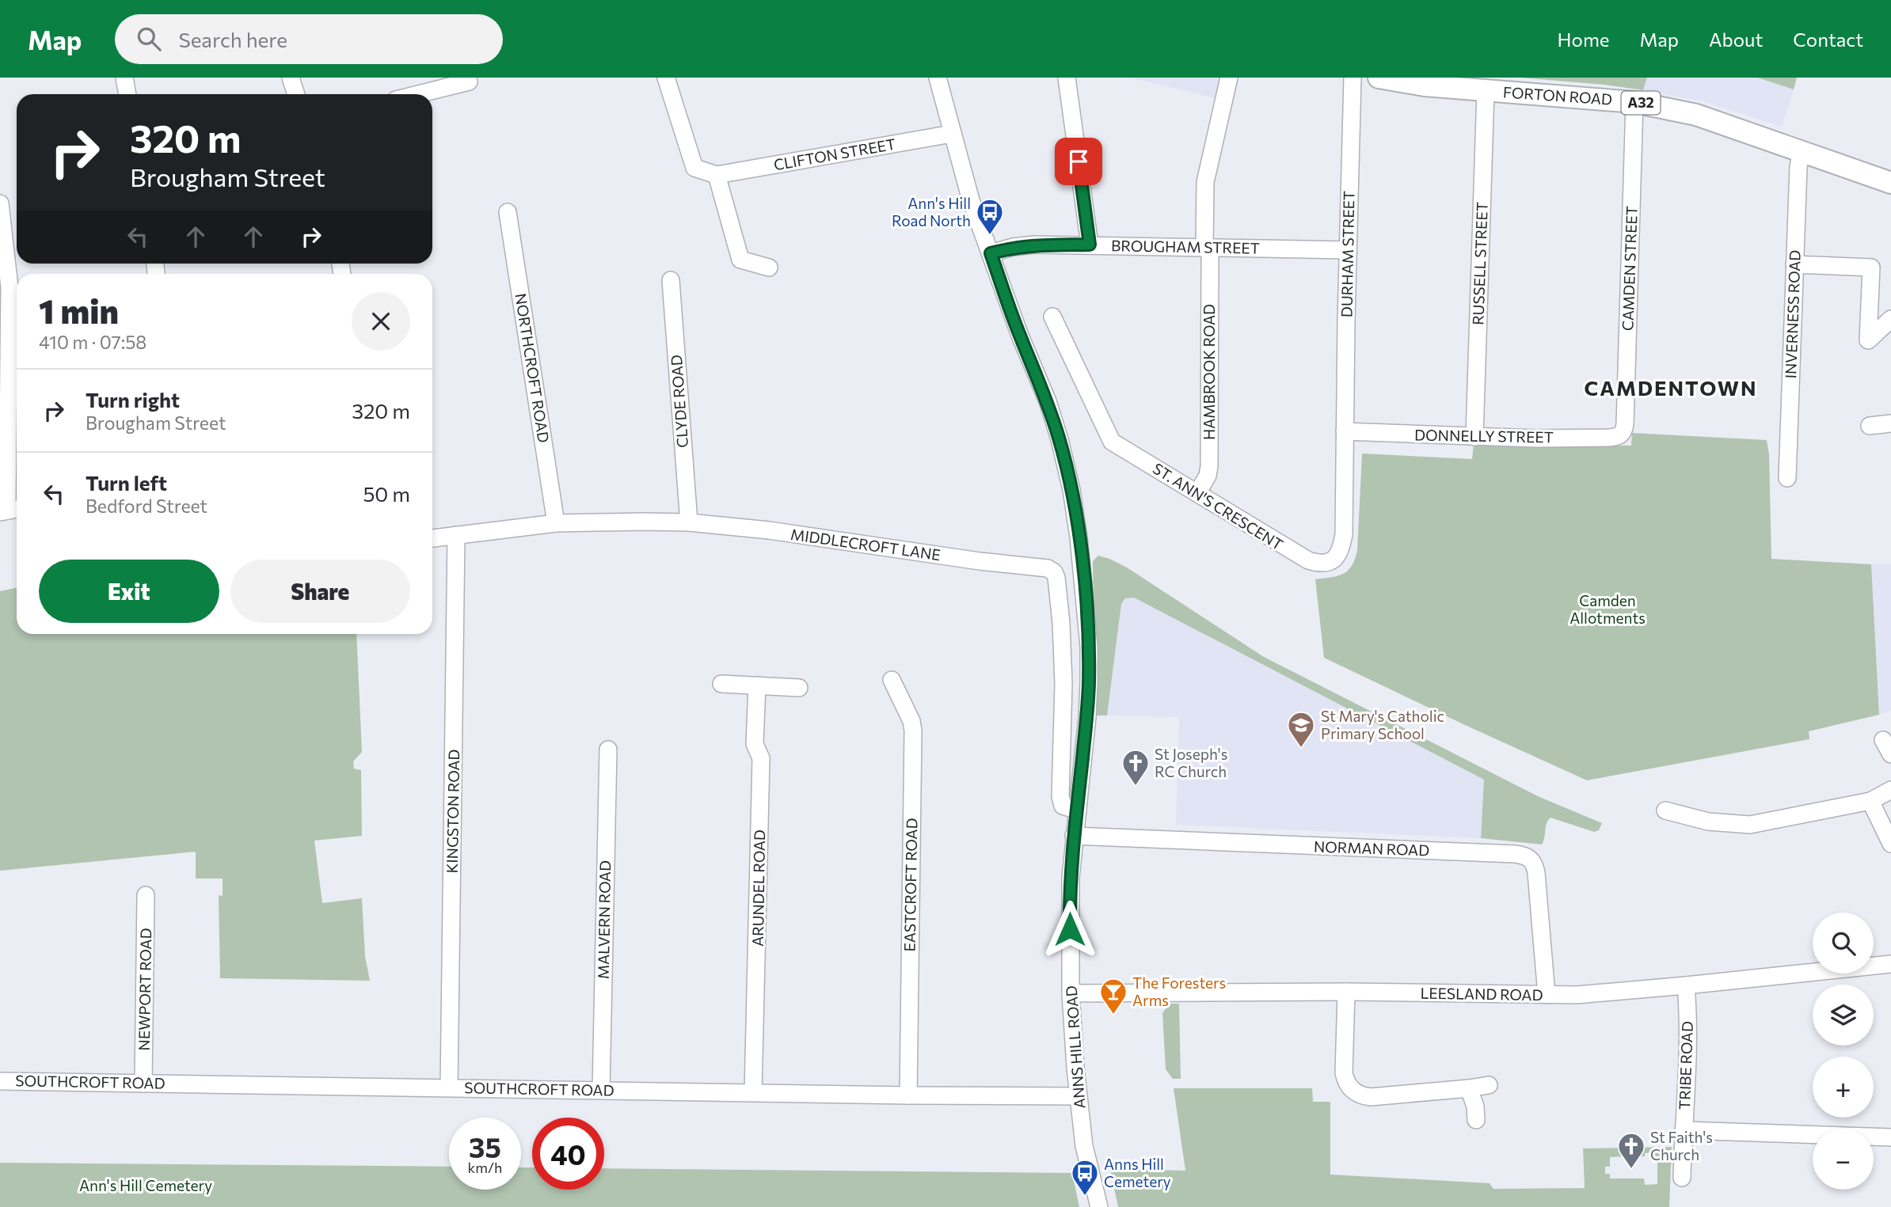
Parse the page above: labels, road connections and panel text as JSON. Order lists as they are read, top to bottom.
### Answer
{
  "streets": {
    "main road": ["FORTON ROAD", "A32"],
    "street": [
      "CLIFTON STREET",
      "BROUGHAM STREET",
      "DURHAM STREET",
      "RUSSELL STREET",
      "CAMDEN STREET",
      "INVERNESS ROAD",
      "NORTHCROFT ROAD",
      "HAMBROOK ROAD",
      "CLYDE ROAD",
      "DONNELLY STREET",
      "ST. ANN'S CRESCENT",
      "MIDDLECROFT LANE",
      "KINGSTON ROAD",
      "NORMAN ROAD",
      "EASTCROFT ROAD",
      "ARUNDEL ROAD",
      "MALVERN ROAD",
      "NEWPORT ROAD",
      "LEESLAND ROAD",
      "ANNS HILL ROAD",
      "TRIBE ROAD",
      "SOUTHCROFT ROAD"
    ]
  },
  "crossings": [
    ["FORTON ROAD", "RUSSELL STREET"],
    ["FORTON ROAD", "CAMDEN STREET"],
    ["FORTON ROAD", "INVERNESS ROAD"],
    ["CLIFTON STREET", "ANNS HILL ROAD"],
    ["BROUGHAM STREET", "DURHAM STREET"],
    ["BROUGHAM STREET", "HAMBROOK ROAD"],
    ["BROUGHAM STREET", "ANNS HILL ROAD"],
    ["DURHAM STREET", "DONNELLY STREET"],
    ["DURHAM STREET", "ST. ANN'S CRESCENT"],
    ["RUSSELL STREET", "DONNELLY STREET"],
    ["CAMDEN STREET", "DONNELLY STREET"],
    ["NORTHCROFT ROAD", "MIDDLECROFT LANE"],
    ["HAMBROOK ROAD", "ST. ANN'S CRESCENT"],
    ["CLYDE ROAD", "MIDDLECROFT LANE"],
    ["DONNELLY STREET", "ST. ANN'S CRESCENT"],
    ["MIDDLECROFT LANE", "KINGSTON ROAD"],
    ["MIDDLECROFT LANE", "ANNS HILL ROAD"],
    ["KINGSTON ROAD", "SOUTHCROFT ROAD"],
    ["NORMAN ROAD", "LEESLAND ROAD"],
    ["NORMAN ROAD", "ANNS HILL ROAD"],
    ["EASTCROFT ROAD", "SOUTHCROFT ROAD"],
    ["ARUNDEL ROAD", "SOUTHCROFT ROAD"],
    ["MALVERN ROAD", "SOUTHCROFT ROAD"],
    ["NEWPORT ROAD", "SOUTHCROFT ROAD"],
    ["LEESLAND ROAD", "ANNS HILL ROAD"],
    ["LEESLAND ROAD", "TRIBE ROAD"],
    ["ANNS HILL ROAD", "SOUTHCROFT ROAD"]
  ],
  "districts": ["CAMDENTOWN"],
  "parks": ["Camden Allotments", "Ann's Hill Cemetery"],
  "places": {
    "bus stop": ["Ann's Hill Road North", "Anns Hill Cemetery"],
    "school or university": ["St Mary's Catholic Primary School"],
    "church": ["St Joseph's RC Church", "St Faith's Church"],
    "bar": ["The Foresters Arms"]
  },
  "page": {
    "header": "Map",
    "search": "Search here",
    "nav": [
      "Home",
      "Map",
      "About",
      "Contact"
    ],
    "turn": ["320 m", "Brougham Street"],
    "heading": ["1 min", "410 m · 07:58"],
    "list": [
      {
        "name": "Turn right",
        "note": "Brougham Street",
        "value": "320 m"
      },
      {
        "name": "Turn left",
        "note": "Bedford Street",
        "value": "50 m"
      }
    ],
    "buttons": ["Exit", "Share"],
    "map_buttons": ["+", "−"],
    "speed": "35 km/h",
    "limit": "40"
  }
}
